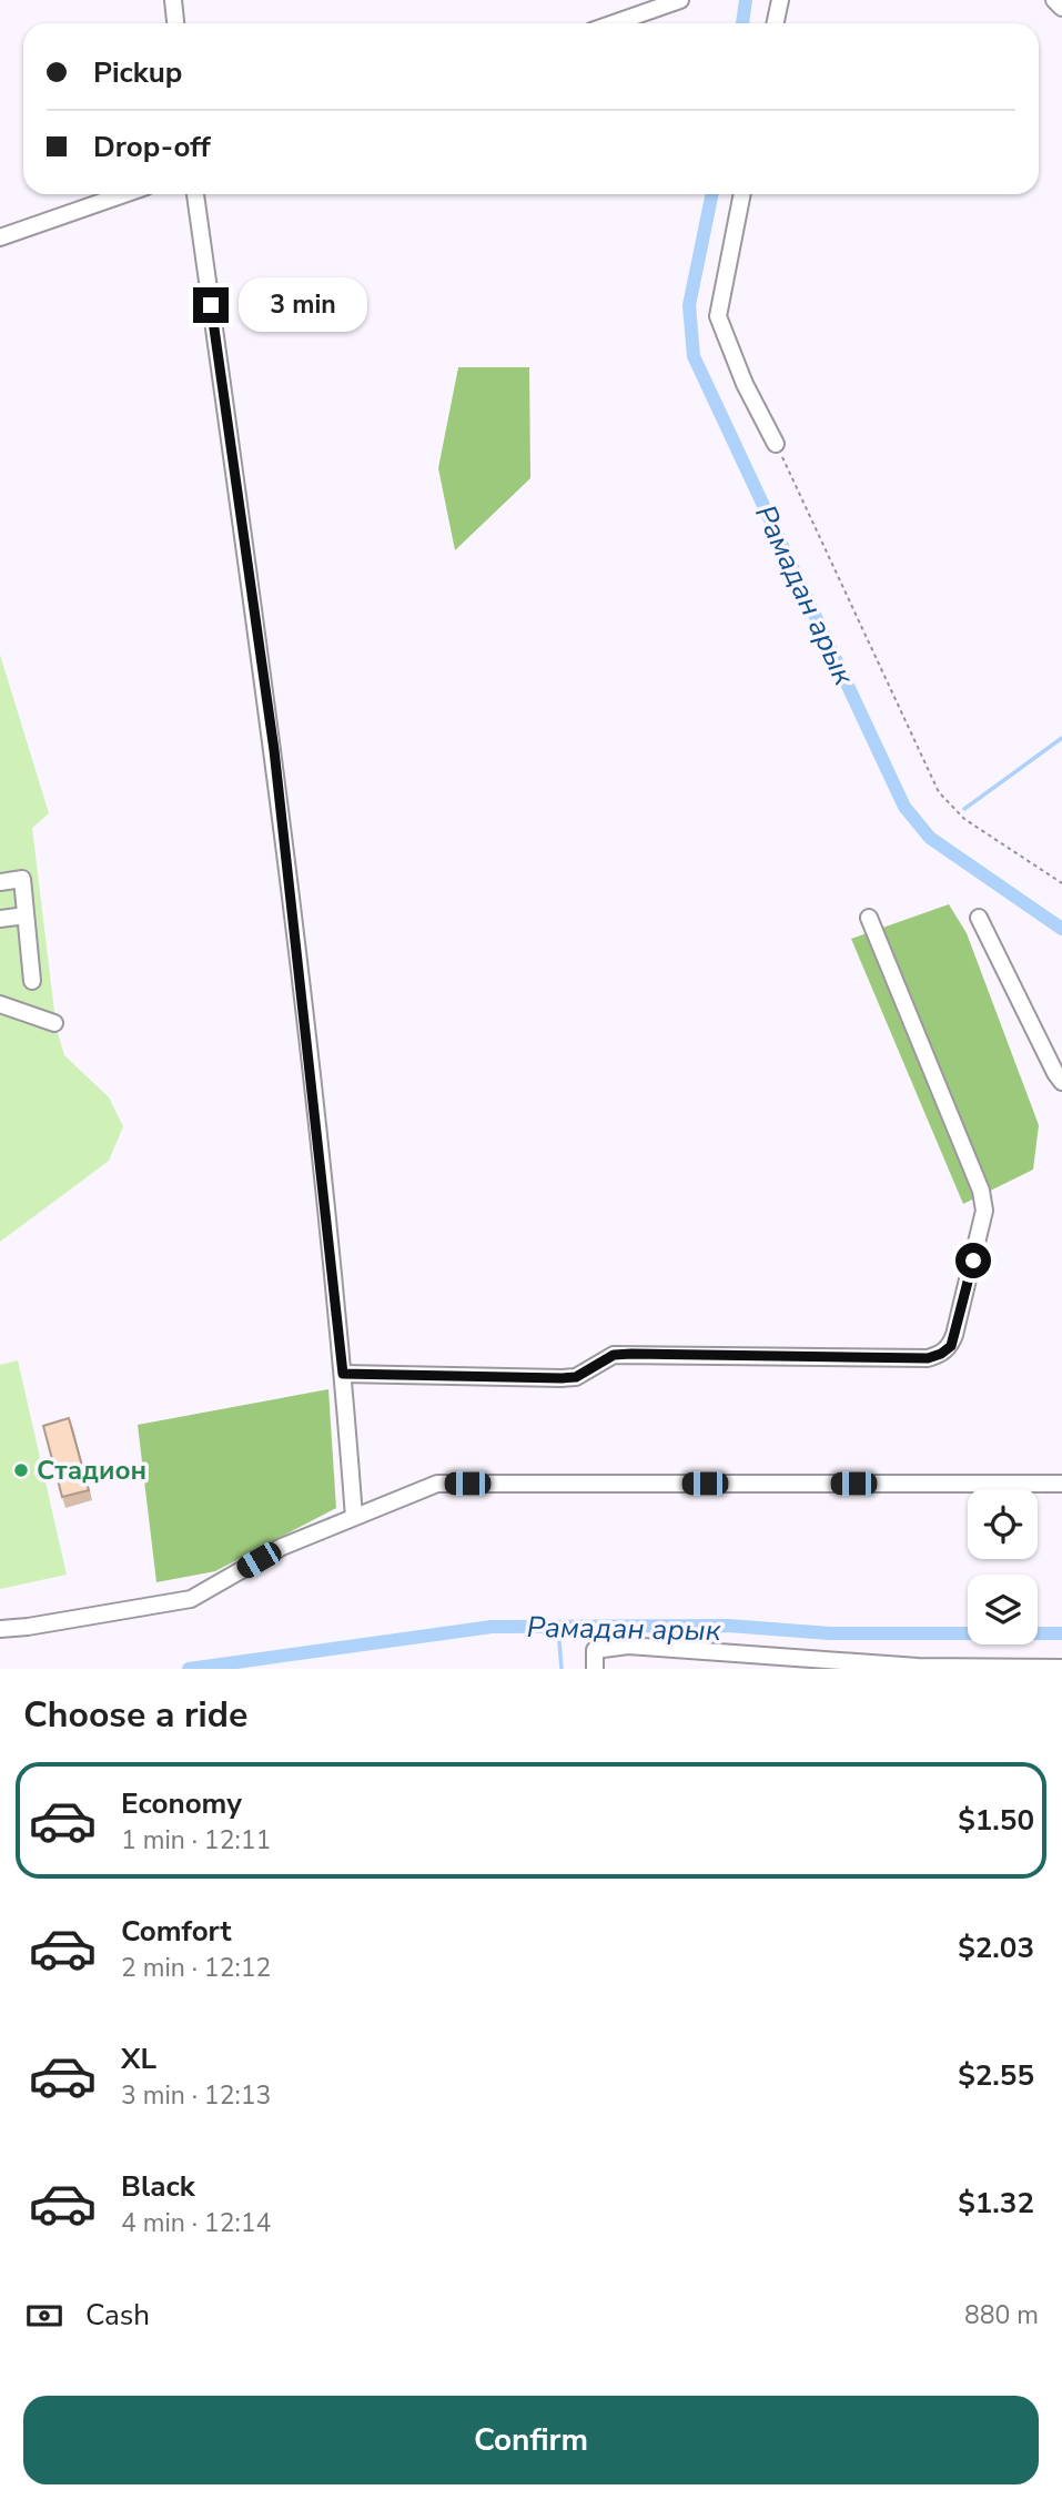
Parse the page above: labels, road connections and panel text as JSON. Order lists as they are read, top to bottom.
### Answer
{
  "water": ["Рамадан арык"],
  "places": ["Стадион"],
  "page": {
    "banner": ["Pickup", "Drop-off"],
    "bubble": "3 min",
    "heading": "Choose a ride",
    "list": [
      {
        "name": "Economy",
        "note": "1 min · 12:11",
        "value": "$1.50"
      },
      {
        "name": "Comfort",
        "note": "2 min · 12:12",
        "value": "$2.03"
      },
      {
        "name": "XL",
        "note": "3 min · 12:13",
        "value": "$2.55"
      },
      {
        "name": "Black",
        "note": "4 min · 12:14",
        "value": "$1.32"
      }
    ],
    "pay": ["Cash", "880 m"],
    "buttons": "Confirm"
  }
}
